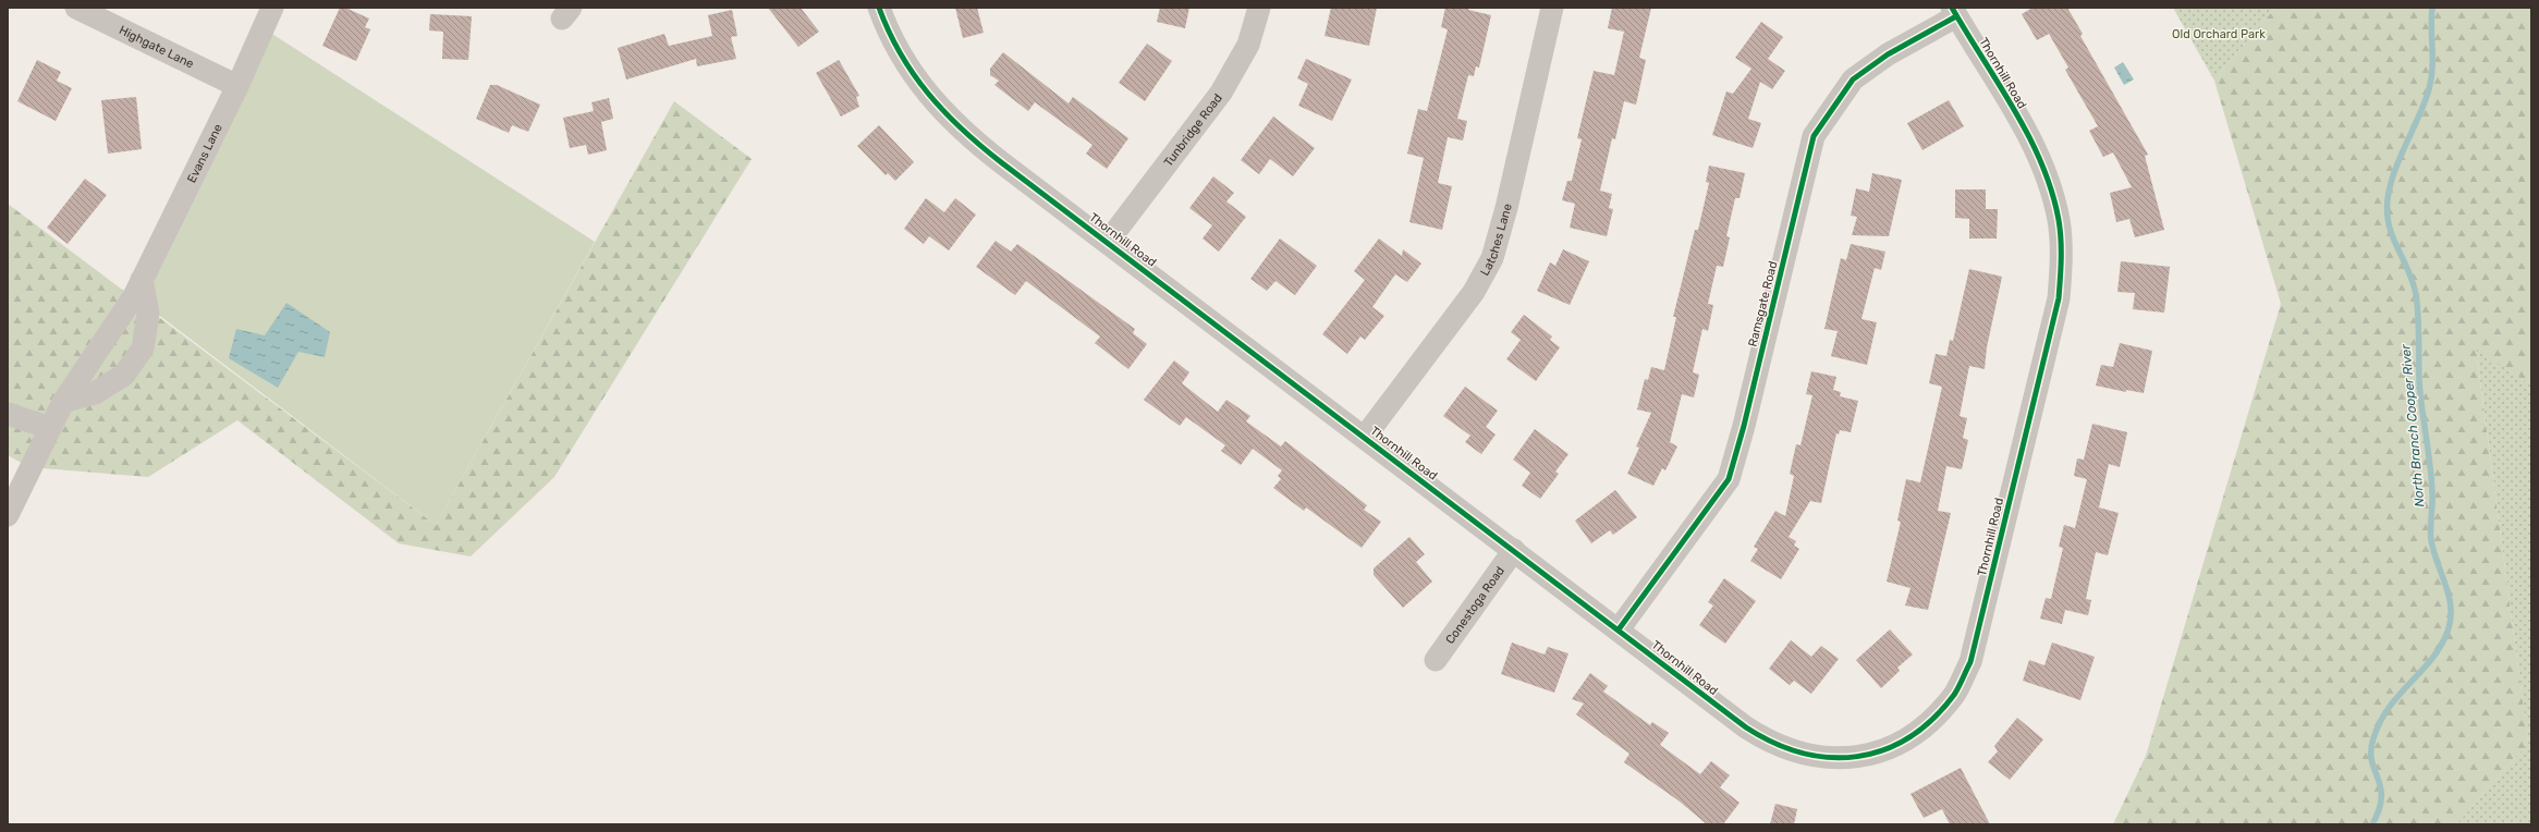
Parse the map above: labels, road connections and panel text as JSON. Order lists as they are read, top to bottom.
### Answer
{
  "streets": {
    "street": [
      "Highgate Lane",
      "Thornhill Road",
      "Tunbridge Road",
      "Evans Lane",
      "Latches Lane",
      "Ramsgate Road",
      "Conestoga Road"
    ]
  },
  "crossings": [
    ["Highgate Lane", "Evans Lane"],
    ["Thornhill Road", "Tunbridge Road"],
    ["Thornhill Road", "Latches Lane"],
    ["Thornhill Road", "Ramsgate Road"],
    ["Thornhill Road", "Conestoga Road"]
  ],
  "water": ["North Branch Cooper River"],
  "parks": ["Old Orchard Park"]
}
